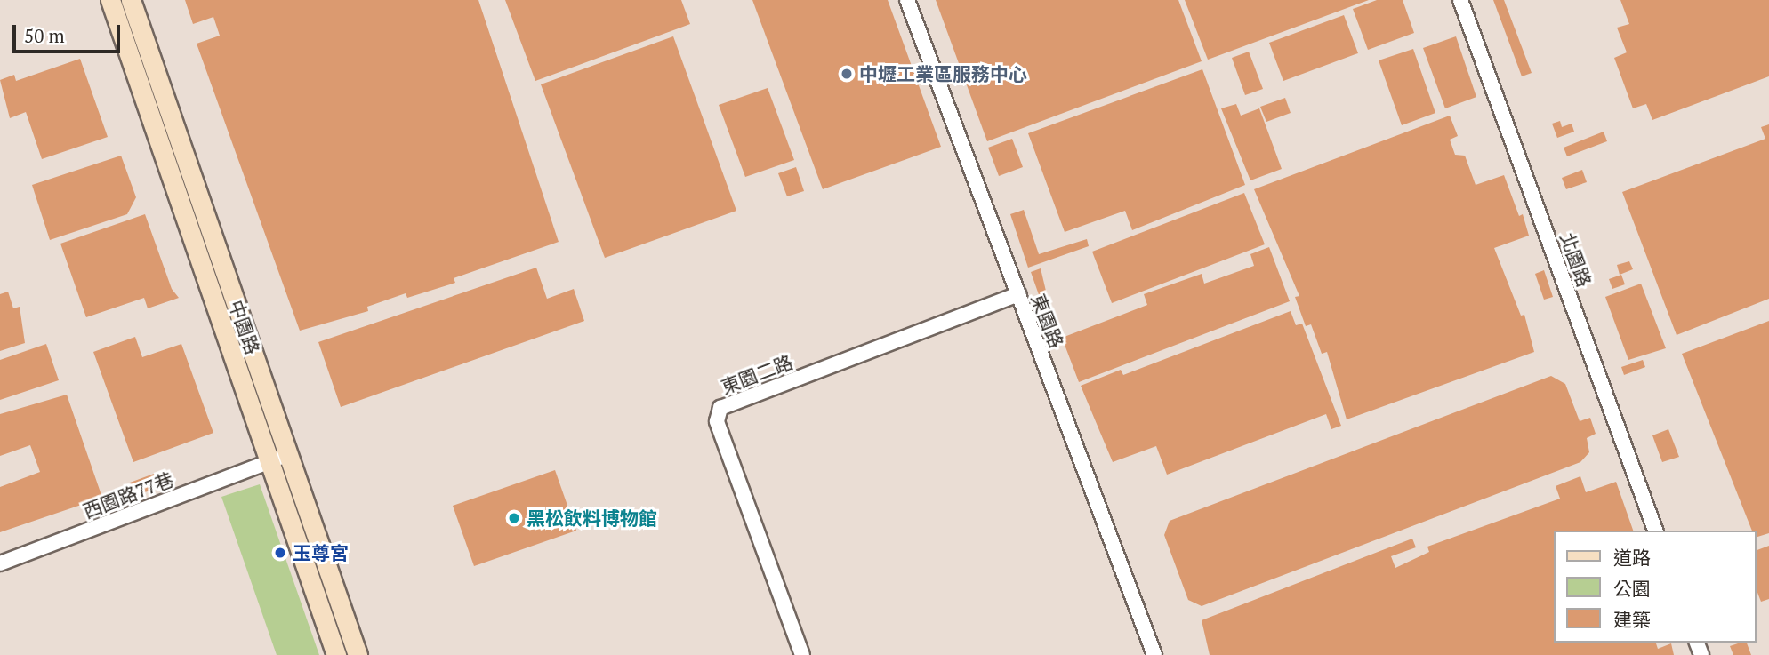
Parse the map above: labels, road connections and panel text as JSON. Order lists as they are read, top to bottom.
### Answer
{
  "streets": {
    "main road": ["中園路"],
    "street": [
      "北園路",
      "東園路",
      "東園二路",
      "西園路77巷"
    ]
  },
  "crossings": [
    ["東園路", "東園二路"],
    ["中園路", "西園路77巷"]
  ],
  "places": ["中壢工業區服務中心", "黑松飲料博物館", "玉尊宮"],
  "legend": ["道路", "公園", "建築"],
  "scale_bar": "50 m"
}
